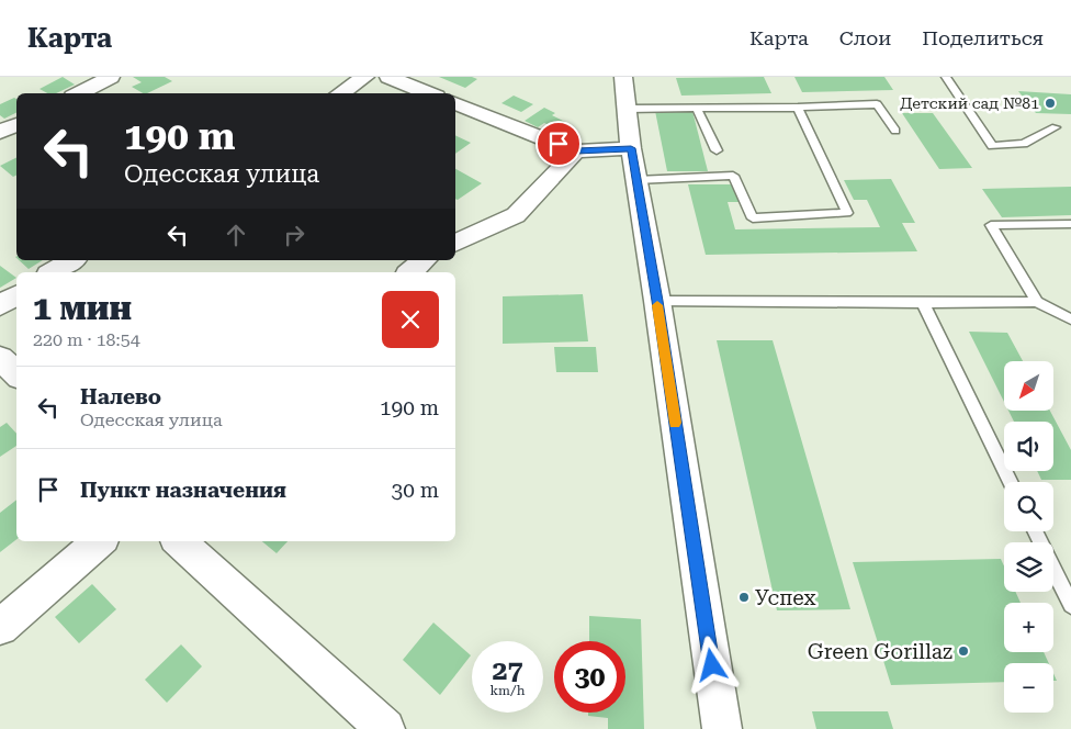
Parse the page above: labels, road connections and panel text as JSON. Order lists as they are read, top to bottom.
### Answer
{
  "places": ["Детский сад №81", "Успех", "Green Gorillaz"],
  "north": "bottom left",
  "page": {
    "header": "Карта",
    "nav": ["Карта", "Слои", "Поделиться"],
    "turn": ["190 m", "Одесская улица"],
    "heading": ["1 мин", "220 m · 18:54"],
    "map_buttons": ["+", "−"],
    "list": [
      {
        "name": "Налево",
        "note": "Одесская улица",
        "value": "190 m"
      },
      {
        "name": "Пункт назначения",
        "value": "30 m"
      }
    ],
    "speed": "27 km/h",
    "limit": "30"
  }
}
